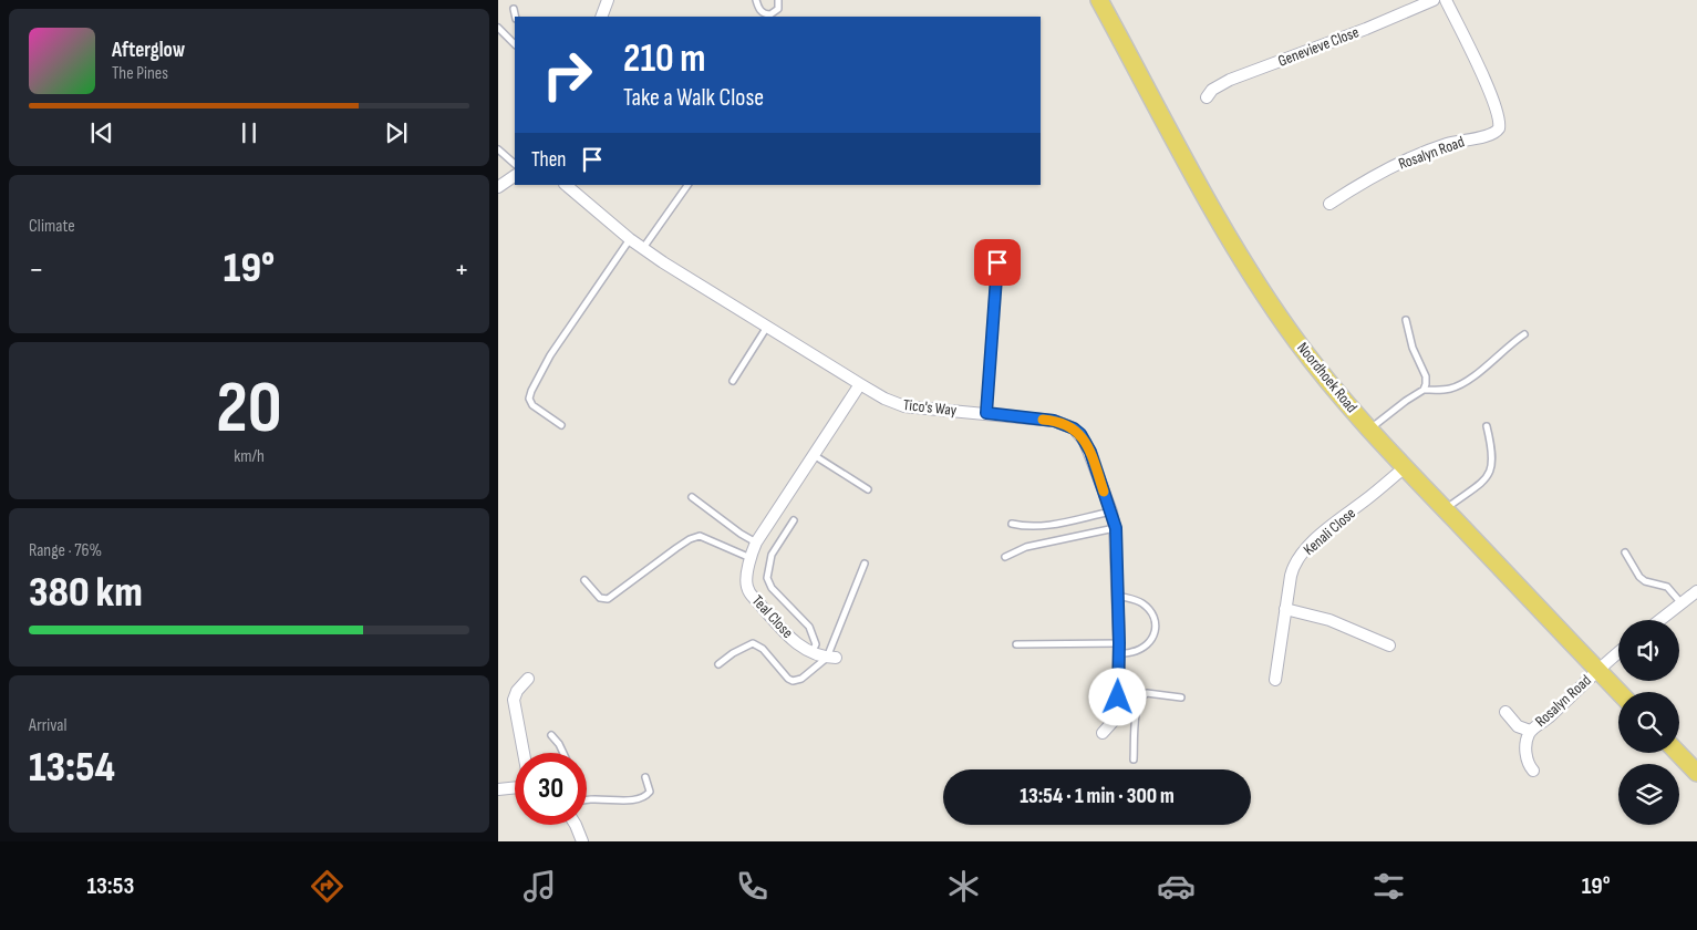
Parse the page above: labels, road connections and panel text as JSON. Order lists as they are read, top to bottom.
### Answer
{
  "streets": {
    "main road": ["Noordhoek Road"],
    "street": [
      "Genevieve Close",
      "Rosalyn Road",
      "Tico's Way",
      "Kenali Close",
      "Teal Close"
    ]
  },
  "crossings": [
    ["Rosalyn Road", "Noordhoek Road"],
    ["Noordhoek Road", "Kenali Close"],
    ["Tico's Way", "Teal Close"]
  ],
  "page": {
    "turn": ["210 m", "Take a Walk Close"],
    "song": ["Afterglow", "The Pines"],
    "then": "Then",
    "tile": [
      "Climate",
      ["20", "km/h"],
      ["Range · 76%", "380 km"],
      ["Arrival", "13:54"]
    ],
    "heat": ["−", "19°", "+"],
    "limit": "30",
    "trip": "13:54 · 1 min · 300 m",
    "tabs": ["13:53", "19°"]
  }
}
